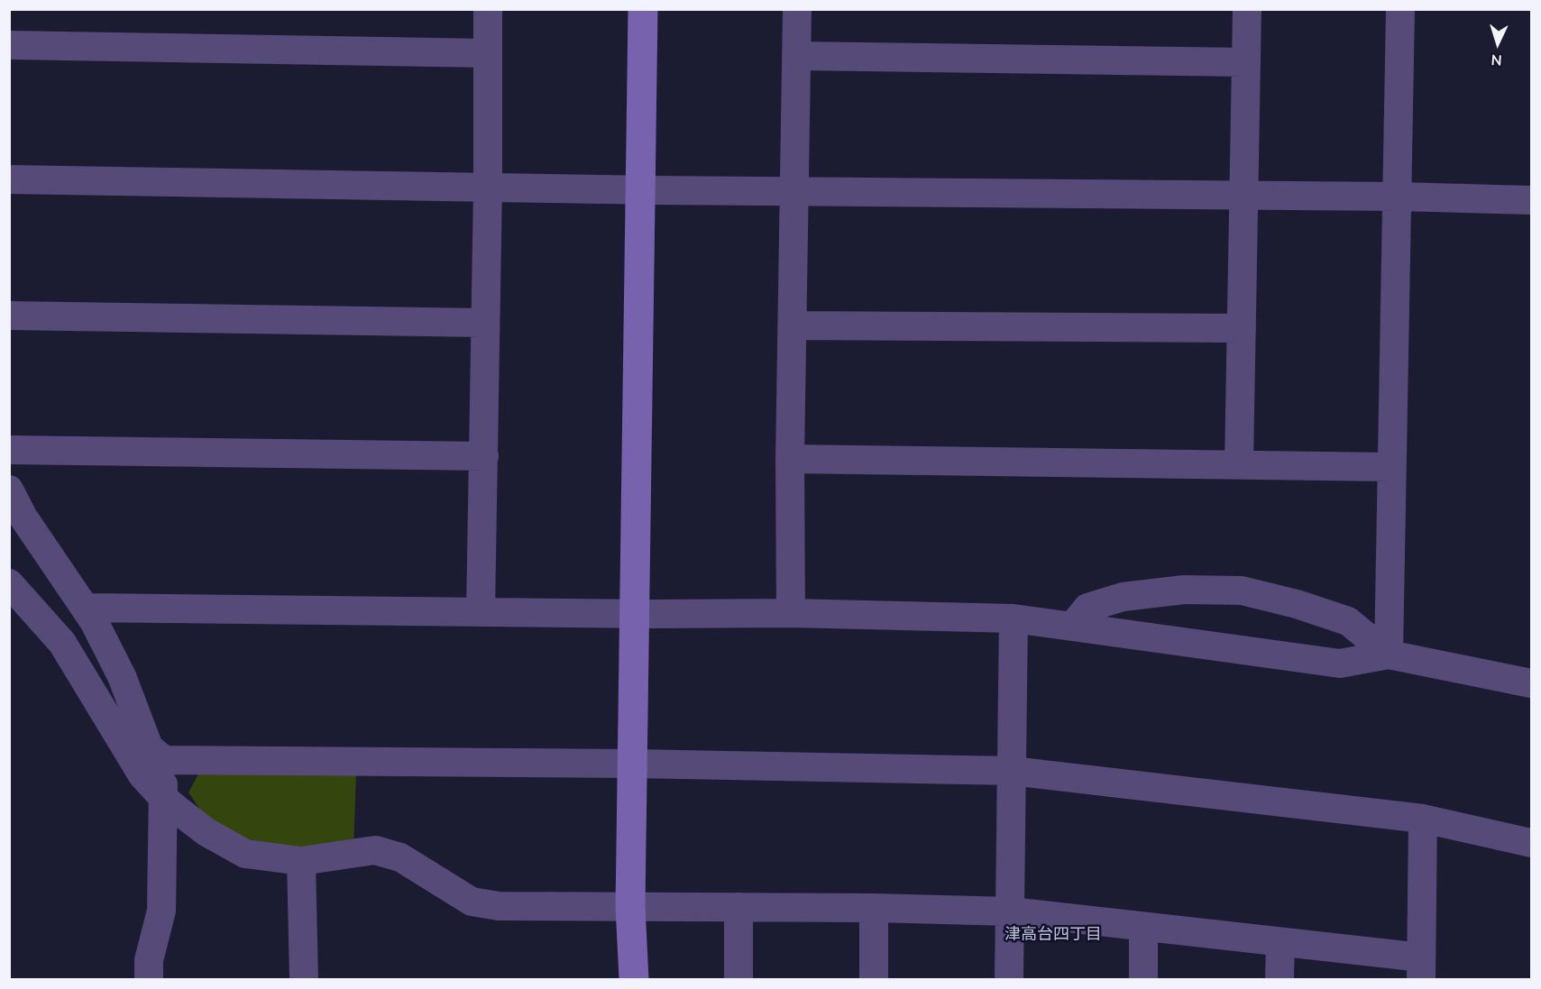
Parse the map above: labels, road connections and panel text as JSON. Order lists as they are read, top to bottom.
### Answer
{
  "districts": ["津高台四丁目"],
  "north": "bottom"
}
